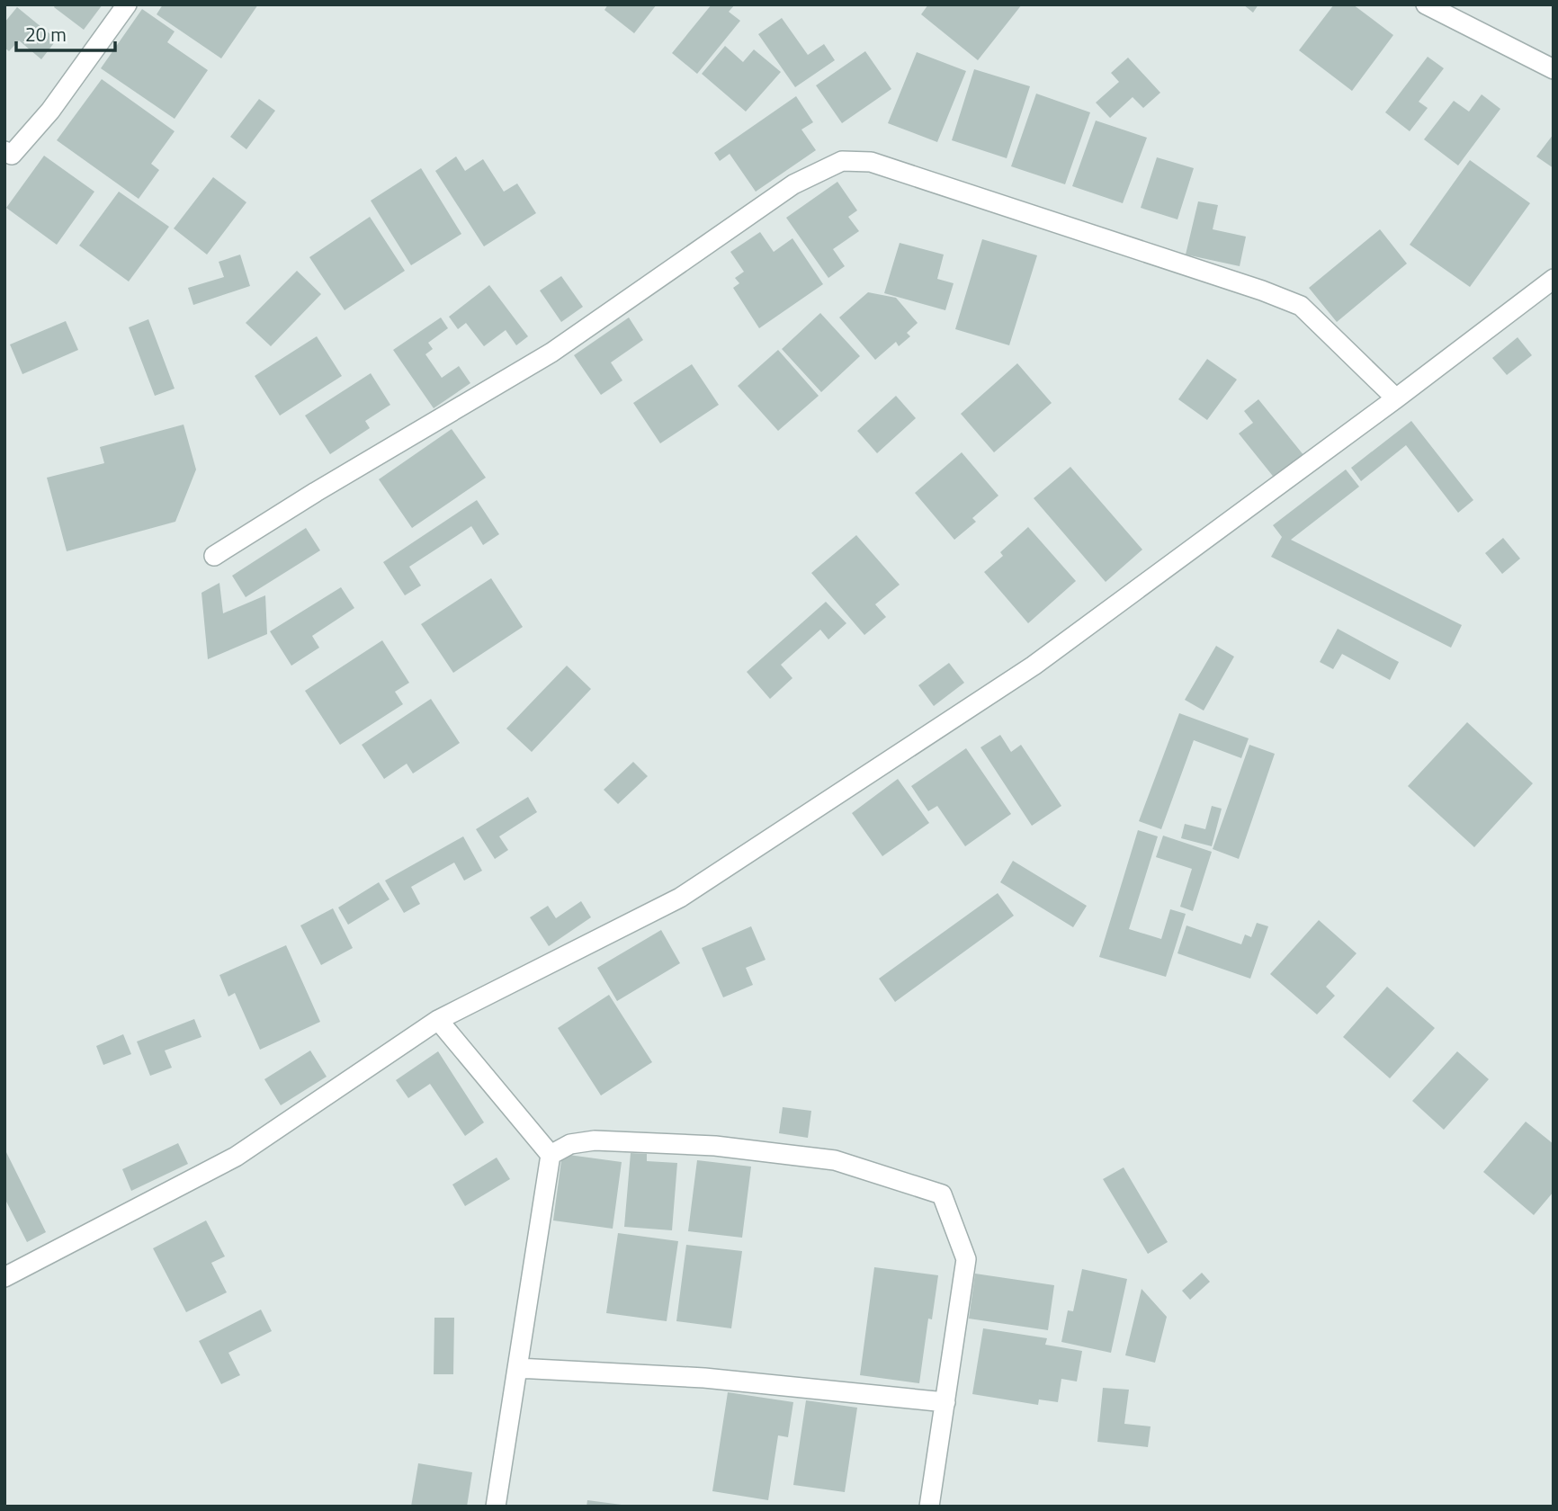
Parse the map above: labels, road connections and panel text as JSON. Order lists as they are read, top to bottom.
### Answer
{
  "scale_bar": "20 m"
}
